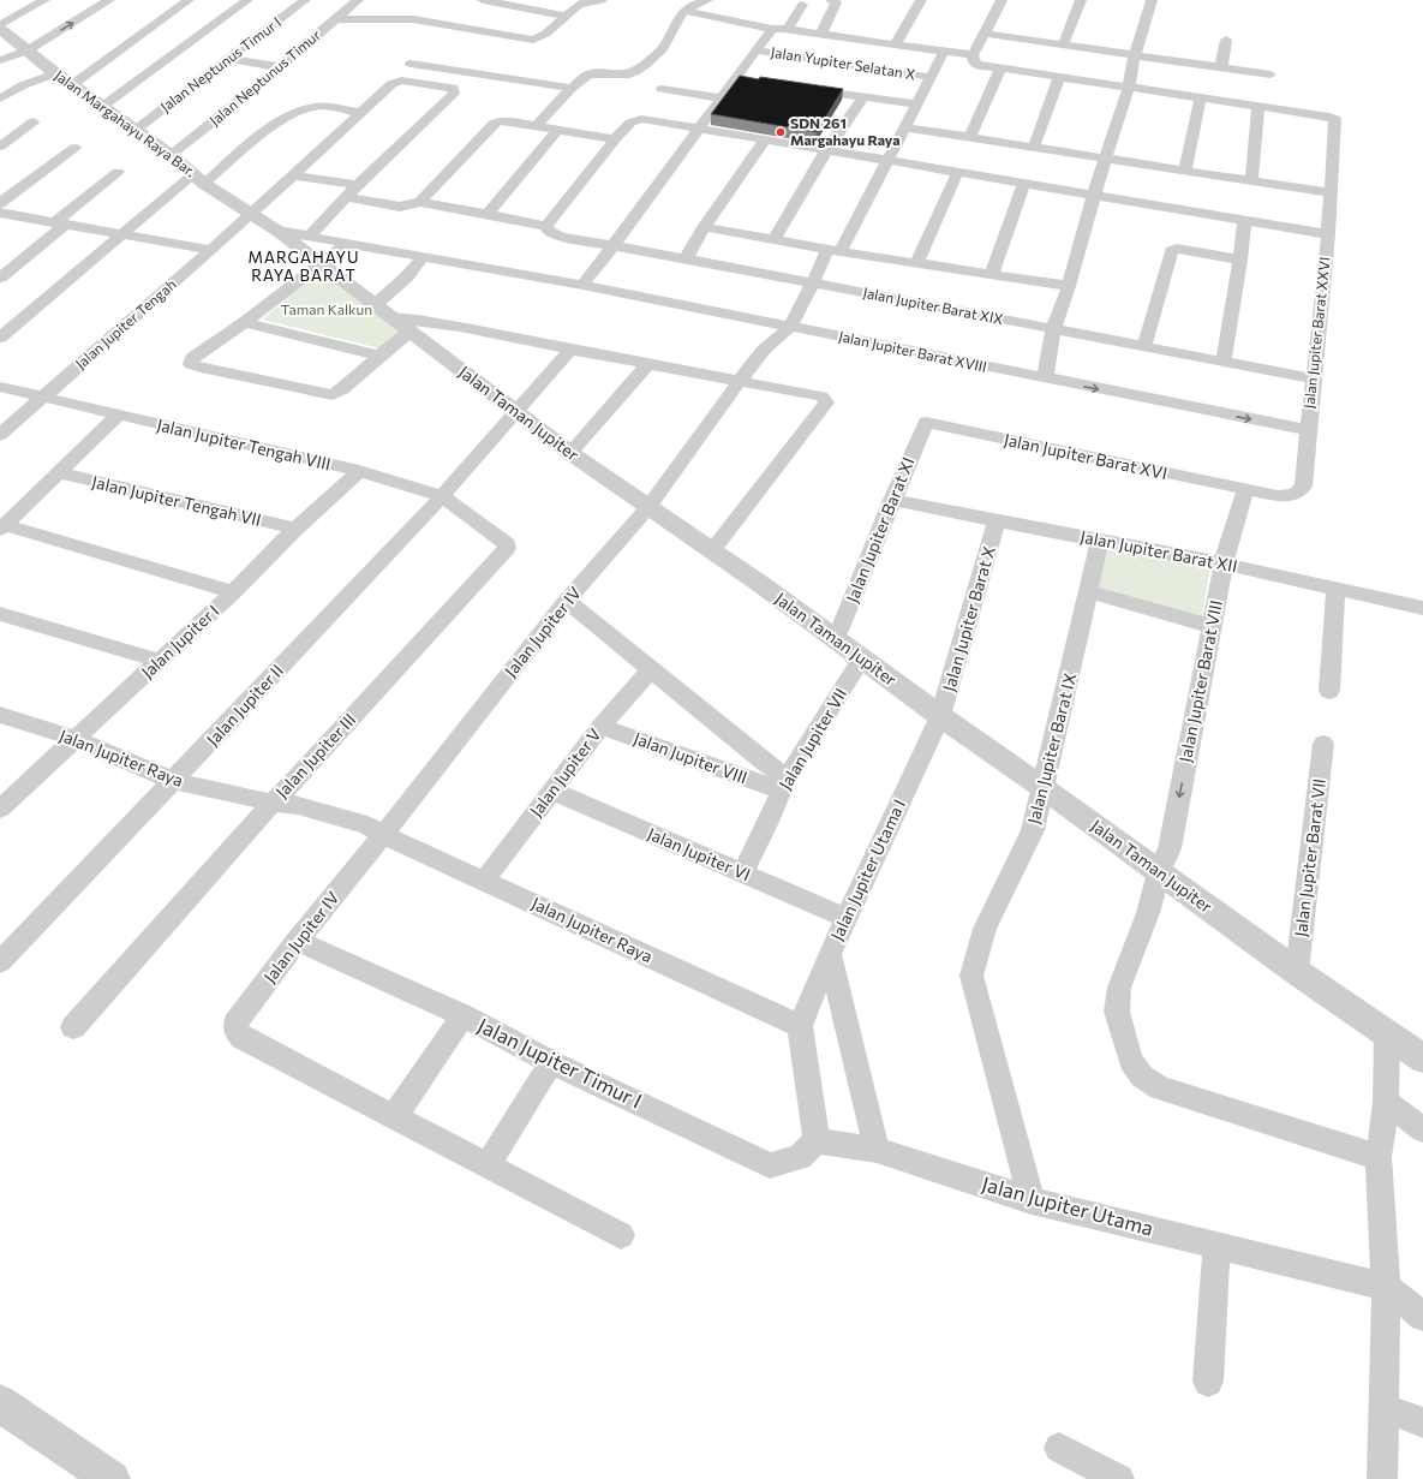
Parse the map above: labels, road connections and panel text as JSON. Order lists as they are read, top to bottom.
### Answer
{
  "streets": {
    "street": [
      "Jalan Yupiter Selatan X",
      "Jalan Neptunus Timur I",
      "Jalan Neptunus Timur",
      "Jalan Margahayu Raya Bar.",
      "Jalan Jupiter Barat XIX",
      "Jalan Jupiter Tengah",
      "Jalan Jupiter Barat XXVI",
      "Jalan Jupiter Barat XVIII",
      "Jalan Taman Jupiter",
      "Jalan Jupiter Tengah VIII",
      "Jalan Jupiter Barat XVI",
      "Jalan Jupiter Tengah VII",
      "Jalan Jupiter Barat XI",
      "Jalan Jupiter Barat XII",
      "Jalan Jupiter Barat X",
      "Jalan Jupiter IV",
      "Jalan Jupiter I",
      "Jalan Jupiter Barat VIII",
      "Jalan Jupiter II",
      "Jalan Jupiter VII",
      "Jalan Jupiter Barat IX",
      "Jalan Jupiter III",
      "Jalan Jupiter Raya",
      "Jalan Jupiter VIII",
      "Jalan Jupiter V",
      "Jalan Jupiter VI",
      "Jalan Jupiter Barat Vll",
      "Jalan Jupiter Utama I",
      "Jalan Jupiter Timur I",
      "Jalan Jupiter Utama"
    ]
  },
  "crossings": [
    ["Jalan Neptunus Timur I", "Jalan Margahayu Raya Bar."],
    ["Jalan Neptunus Timur", "Jalan Margahayu Raya Bar."],
    ["Jalan Margahayu Raya Bar.", "Jalan Jupiter Tengah"],
    ["Jalan Margahayu Raya Bar.", "Jalan Taman Jupiter"],
    ["Jalan Jupiter Barat XIX", "Jalan Jupiter Barat XXVI"],
    ["Jalan Jupiter Tengah", "Jalan Taman Jupiter"],
    ["Jalan Jupiter Tengah", "Jalan Jupiter Tengah VIII"],
    ["Jalan Jupiter Barat XXVI", "Jalan Jupiter Barat XVIII"],
    ["Jalan Jupiter Barat XXVI", "Jalan Jupiter Barat XVI"],
    ["Jalan Jupiter Barat XXVI", "Jalan Jupiter Barat VIII"],
    ["Jalan Jupiter Barat XVIII", "Jalan Taman Jupiter"],
    ["Jalan Jupiter Barat XVIII", "Jalan Jupiter IV"],
    ["Jalan Taman Jupiter", "Jalan Jupiter Barat XI"],
    ["Jalan Taman Jupiter", "Jalan Jupiter Barat X"],
    ["Jalan Taman Jupiter", "Jalan Jupiter IV"],
    ["Jalan Taman Jupiter", "Jalan Jupiter Barat VIII"],
    ["Jalan Taman Jupiter", "Jalan Jupiter II"],
    ["Jalan Taman Jupiter", "Jalan Jupiter VII"],
    ["Jalan Taman Jupiter", "Jalan Jupiter Barat IX"],
    ["Jalan Taman Jupiter", "Jalan Jupiter Barat Vll"],
    ["Jalan Taman Jupiter", "Jalan Jupiter Utama I"],
    ["Jalan Jupiter Tengah VIII", "Jalan Jupiter I"],
    ["Jalan Jupiter Tengah VIII", "Jalan Jupiter II"],
    ["Jalan Jupiter Tengah VIII", "Jalan Jupiter III"],
    ["Jalan Jupiter Barat XVI", "Jalan Jupiter Barat XI"],
    ["Jalan Jupiter Barat XVI", "Jalan Jupiter Barat VIII"],
    ["Jalan Jupiter Tengah VII", "Jalan Jupiter I"],
    ["Jalan Jupiter Barat XI", "Jalan Jupiter Barat XII"],
    ["Jalan Jupiter Barat XII", "Jalan Jupiter Barat X"],
    ["Jalan Jupiter Barat XII", "Jalan Jupiter Barat VIII"],
    ["Jalan Jupiter Barat XII", "Jalan Jupiter Barat IX"],
    ["Jalan Jupiter Barat X", "Jalan Jupiter Utama I"],
    ["Jalan Jupiter IV", "Jalan Jupiter Raya"],
    ["Jalan Jupiter IV", "Jalan Jupiter Timur I"],
    ["Jalan Jupiter I", "Jalan Jupiter Raya"],
    ["Jalan Jupiter II", "Jalan Jupiter III"],
    ["Jalan Jupiter II", "Jalan Jupiter Raya"],
    ["Jalan Jupiter VII", "Jalan Jupiter VIII"],
    ["Jalan Jupiter VII", "Jalan Jupiter VI"],
    ["Jalan Jupiter Barat IX", "Jalan Jupiter Utama"],
    ["Jalan Jupiter III", "Jalan Jupiter Raya"],
    ["Jalan Jupiter Raya", "Jalan Jupiter V"],
    ["Jalan Jupiter Raya", "Jalan Jupiter Utama I"],
    ["Jalan Jupiter VIII", "Jalan Jupiter V"],
    ["Jalan Jupiter V", "Jalan Jupiter VI"],
    ["Jalan Jupiter VI", "Jalan Jupiter Utama I"],
    ["Jalan Jupiter Timur I", "Jalan Jupiter Utama"]
  ],
  "districts": ["MARGAHAYU RAYA BARAT"],
  "parks": ["Taman Kalkun"],
  "places": ["SDN 261 Margahayu Raya"]
}
